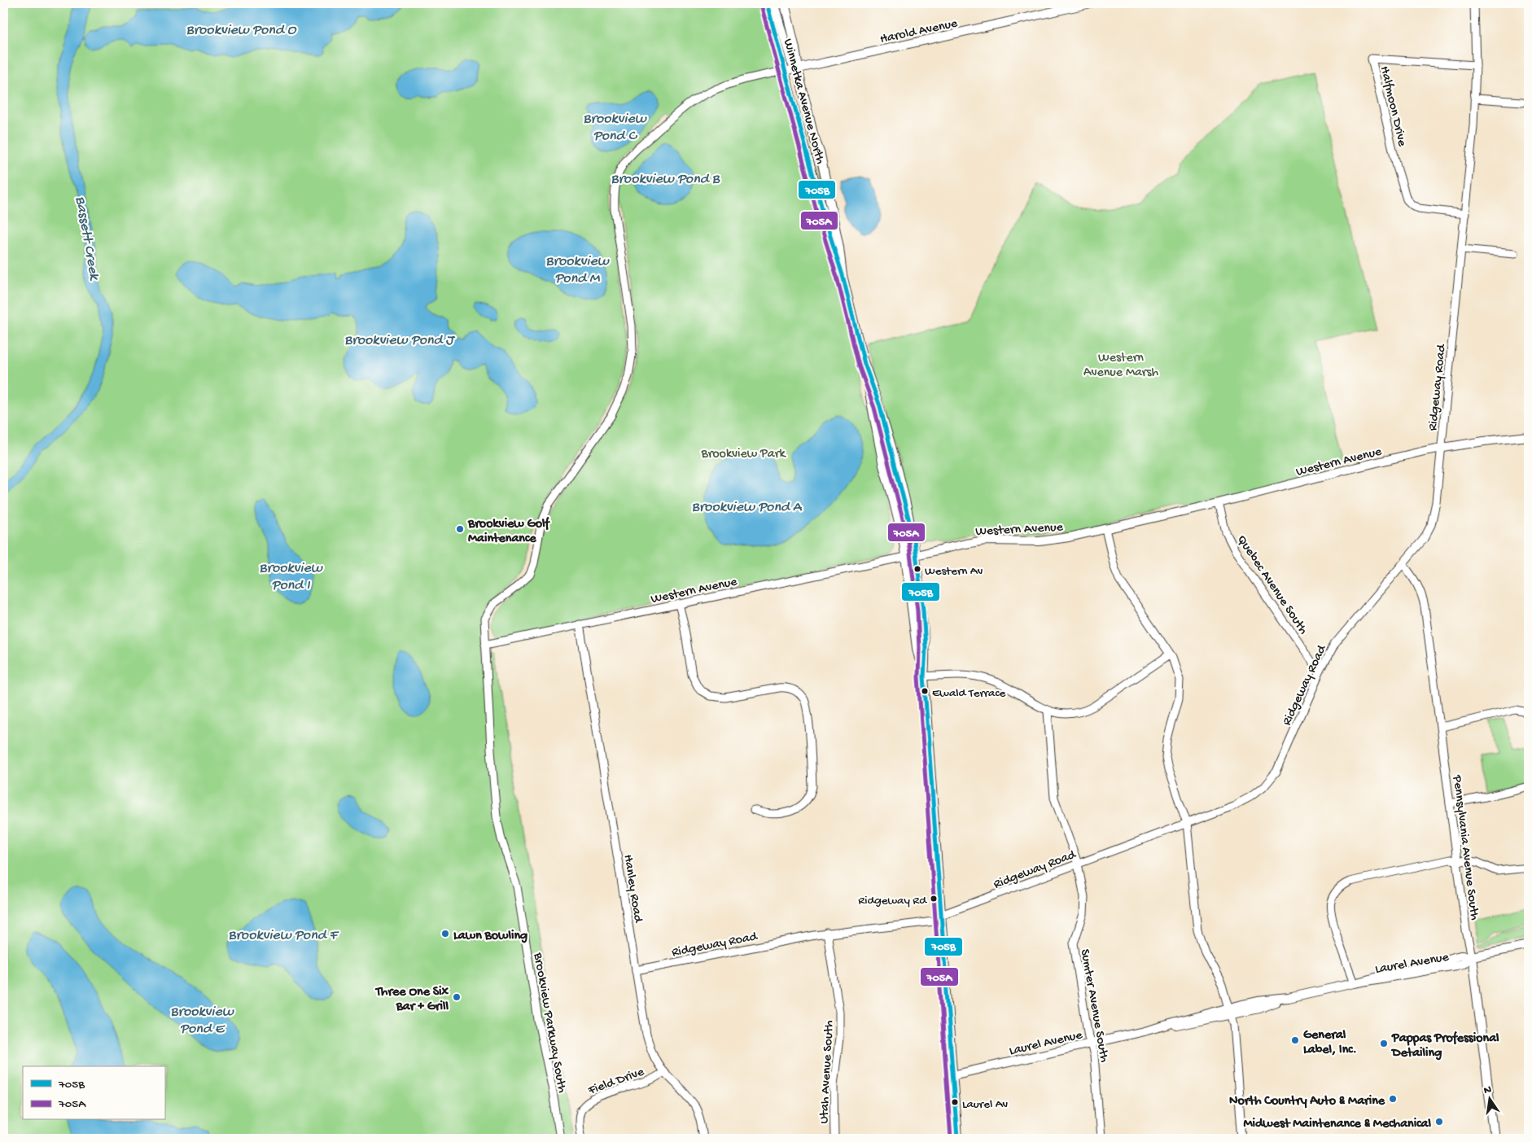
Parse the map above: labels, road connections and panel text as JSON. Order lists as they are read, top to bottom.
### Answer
{
  "streets": {
    "street": [
      "Harold Avenue",
      "Winnetka Avenue North",
      "Halfmoon Drive",
      "Ridgeway Road",
      "Western Avenue",
      "Quebec Avenue South",
      "Pennsylvania Avenue South",
      "Hanley Road",
      "Laurel Avenue",
      "Sumter Avenue South",
      "Brookview Parkway South",
      "Utah Avenue South",
      "Field Drive"
    ]
  },
  "crossings": [
    ["Harold Avenue", "Winnetka Avenue North"],
    ["Harold Avenue", "Brookview Parkway South"],
    ["Winnetka Avenue North", "Western Avenue"],
    ["Winnetka Avenue North", "Brookview Parkway South"],
    ["Halfmoon Drive", "Ridgeway Road"],
    ["Ridgeway Road", "Western Avenue"],
    ["Ridgeway Road", "Quebec Avenue South"],
    ["Ridgeway Road", "Pennsylvania Avenue South"],
    ["Ridgeway Road", "Hanley Road"],
    ["Ridgeway Road", "Sumter Avenue South"],
    ["Ridgeway Road", "Utah Avenue South"],
    ["Western Avenue", "Quebec Avenue South"],
    ["Western Avenue", "Hanley Road"],
    ["Western Avenue", "Brookview Parkway South"],
    ["Pennsylvania Avenue South", "Laurel Avenue"],
    ["Hanley Road", "Field Drive"],
    ["Laurel Avenue", "Sumter Avenue South"]
  ],
  "water": [
    "Brookview Pond O",
    "Brookview Pond C",
    "Brookview Pond B",
    "Bassett Creek",
    "Brookview Pond M",
    "Brookview Pond J",
    "Brookview Pond A",
    "Brookview Pond I",
    "Brookview Pond F",
    "Brookview Pond E"
  ],
  "parks": ["Western Avenue Marsh", "Brookview Park"],
  "places": [
    "Brookview Golf Maintenance",
    "Western Av",
    "Ewald Terrace",
    "Ridgeway Rd",
    "Lawn Bowling",
    "Three One Six Bar + Grill",
    "General Label, Inc.",
    "Pappas Professional Detailing",
    "North Country Auto & Marine",
    "Laurel Av",
    "Midwest Maintenance & Mechanical"
  ],
  "lines": ["transit line 705B", "transit line 705A"],
  "legend": ["705B", "705A"],
  "north": "top"
}
